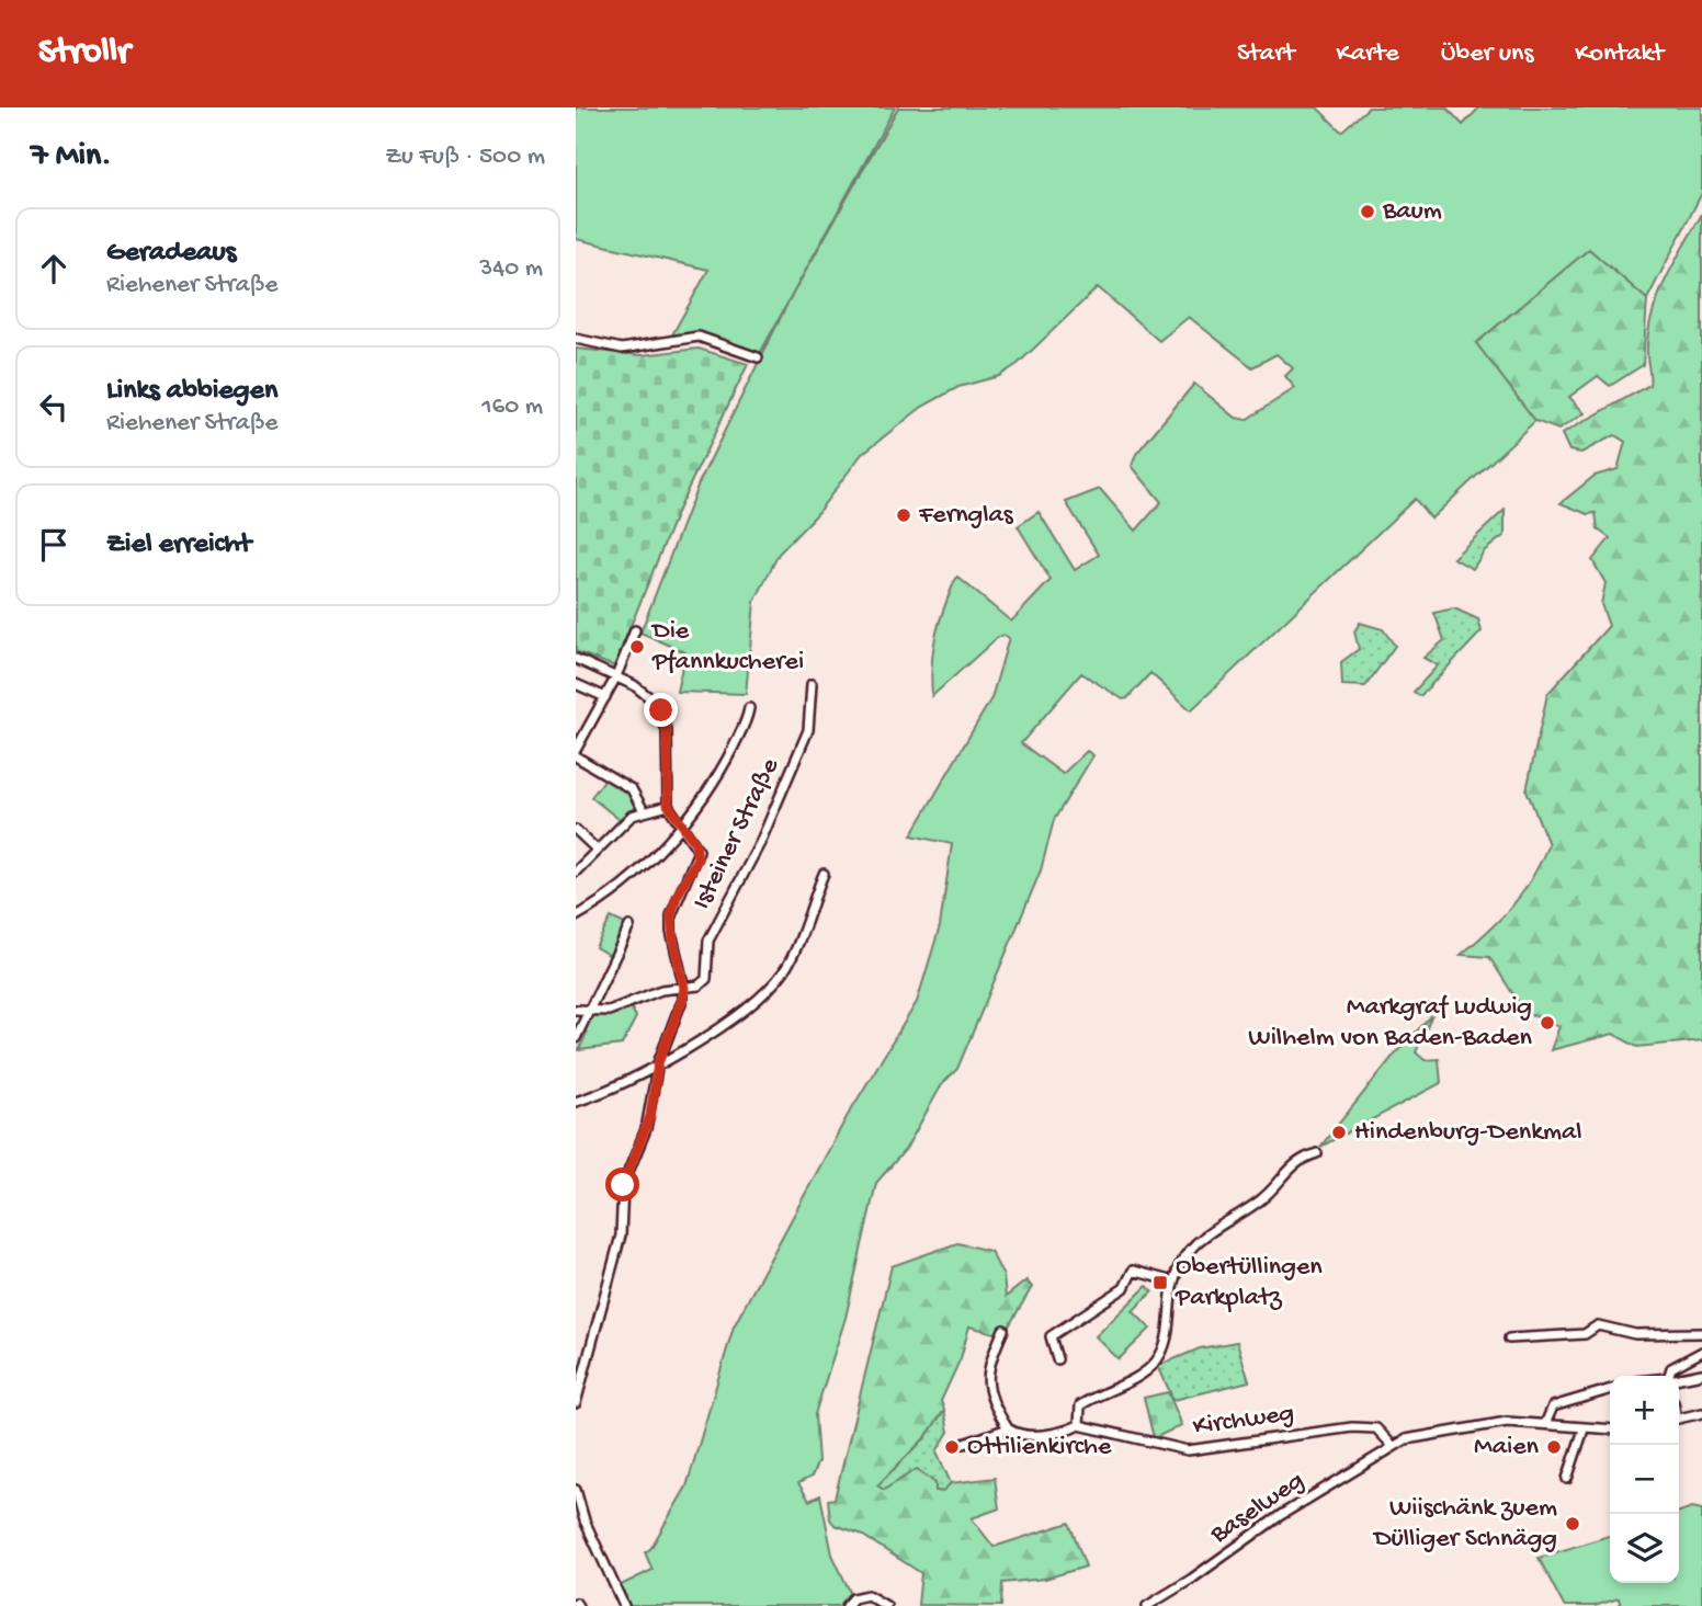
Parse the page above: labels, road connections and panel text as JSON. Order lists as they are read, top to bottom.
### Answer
{
  "streets": {
    "street": ["Isteiner Straße", "Kirchweg", "Baselweg"]
  },
  "crossings": [
    ["Kirchweg", "Baselweg"]
  ],
  "places": {
    "other": [
      "Baum",
      "Fernglas",
      "Die Pfannkucherei",
      "Markgraf Ludwig Wilhelm von Baden-Baden",
      "Hindenburg-Denkmal",
      "Ottilienkirche",
      "Maien",
      "Wiischänk zuem Dülliger Schnägg"
    ],
    "transit": ["Obertüllingen Parkplatz"]
  },
  "page": {
    "header": "Strollr",
    "nav": [
      "Start",
      "Karte",
      "Über uns",
      "Kontakt"
    ],
    "heading": ["7 Min.", "Zu Fuß · 500 m"],
    "list": [
      ["Geradeaus", "Riehener Straße", "340 m"],
      ["Links abbiegen", "Riehener Straße", "160 m"],
      "Ziel erreicht"
    ],
    "map_buttons": ["+", "−"]
  }
}
